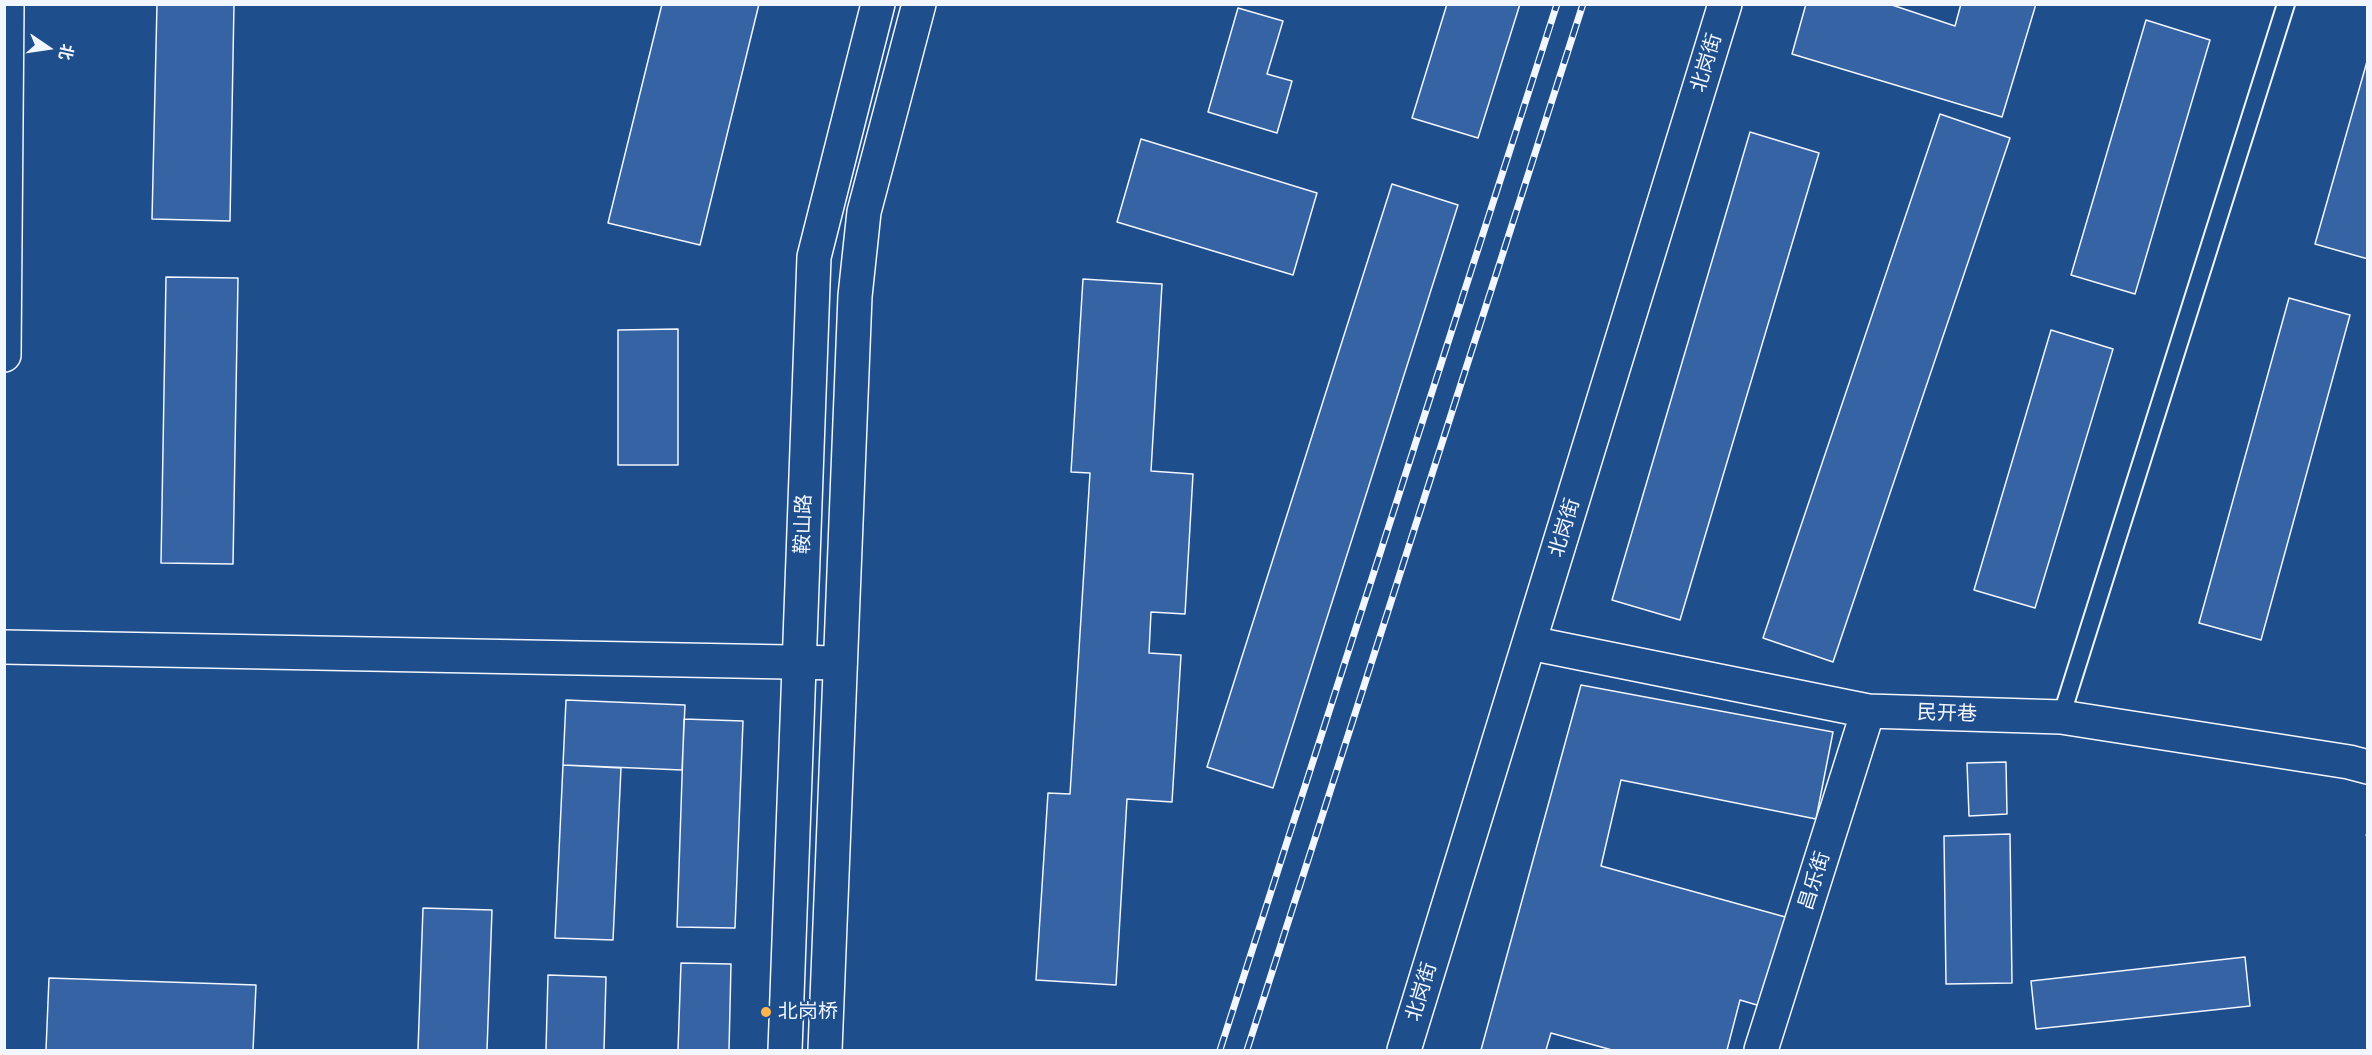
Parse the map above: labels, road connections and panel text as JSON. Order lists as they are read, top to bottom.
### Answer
{
  "streets": {
    "street": [
      "北岗街",
      "鞍山路",
      "民开巷",
      "昌乐街"
    ]
  },
  "crossings": [
    ["北岗街", "民开巷"],
    ["民开巷", "昌乐街"]
  ],
  "places": ["北岗桥"],
  "north": "right"
}
